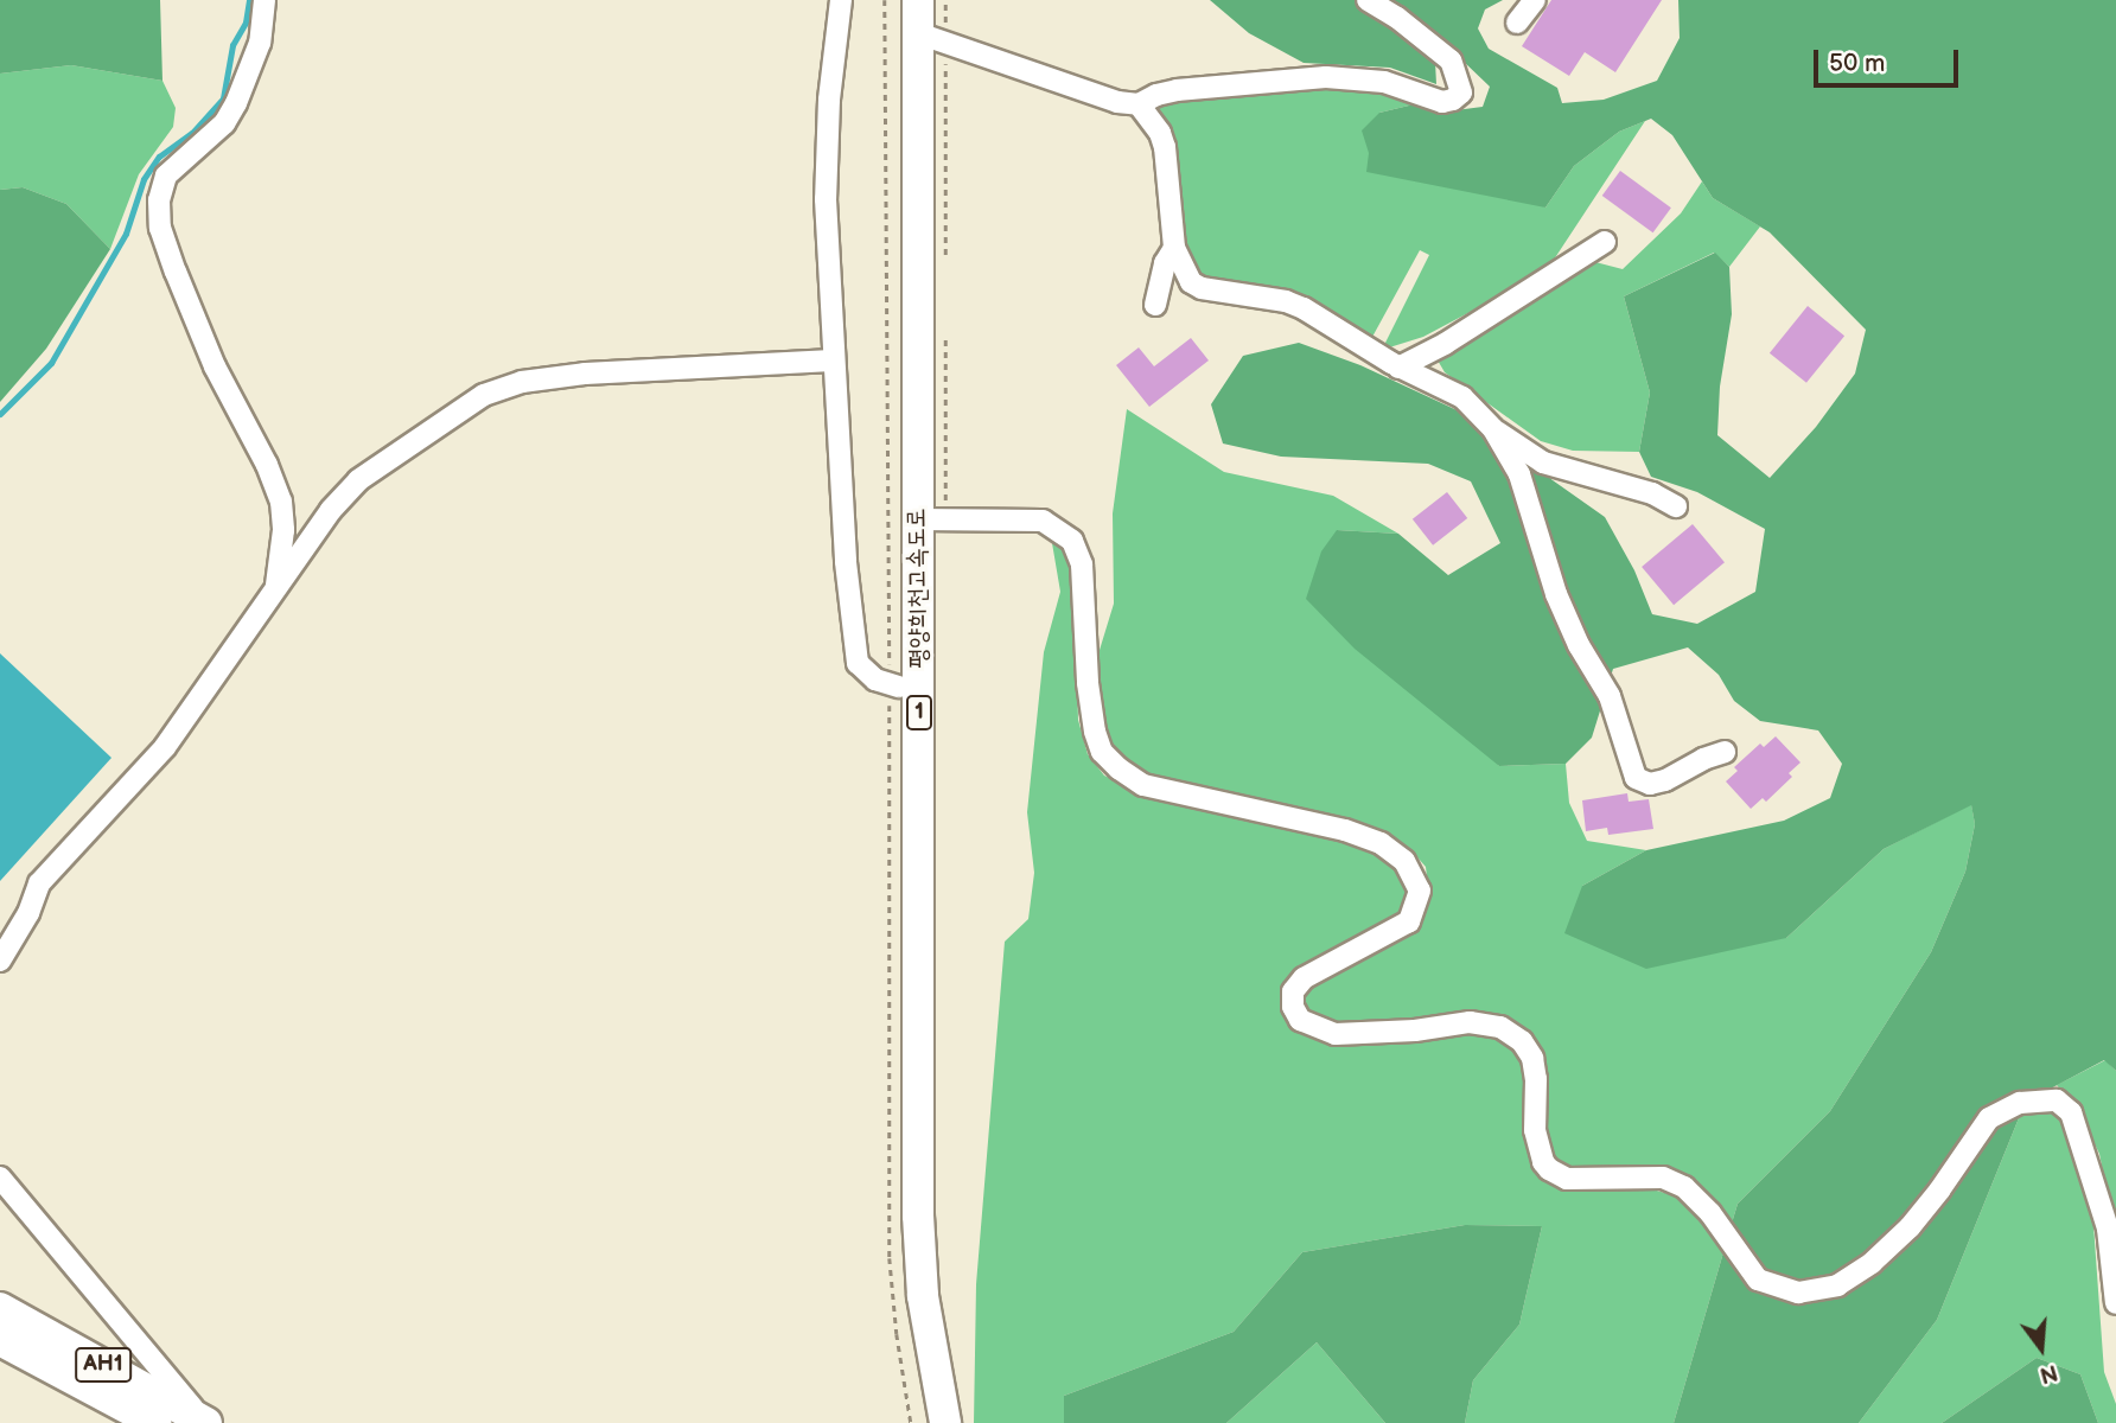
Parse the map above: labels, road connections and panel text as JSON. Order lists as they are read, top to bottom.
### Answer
{
  "streets": {
    "highway": ["평양희천고속도로", "1", "AH1"]
  },
  "scale_bar": "50 m",
  "north": "bottom"
}
